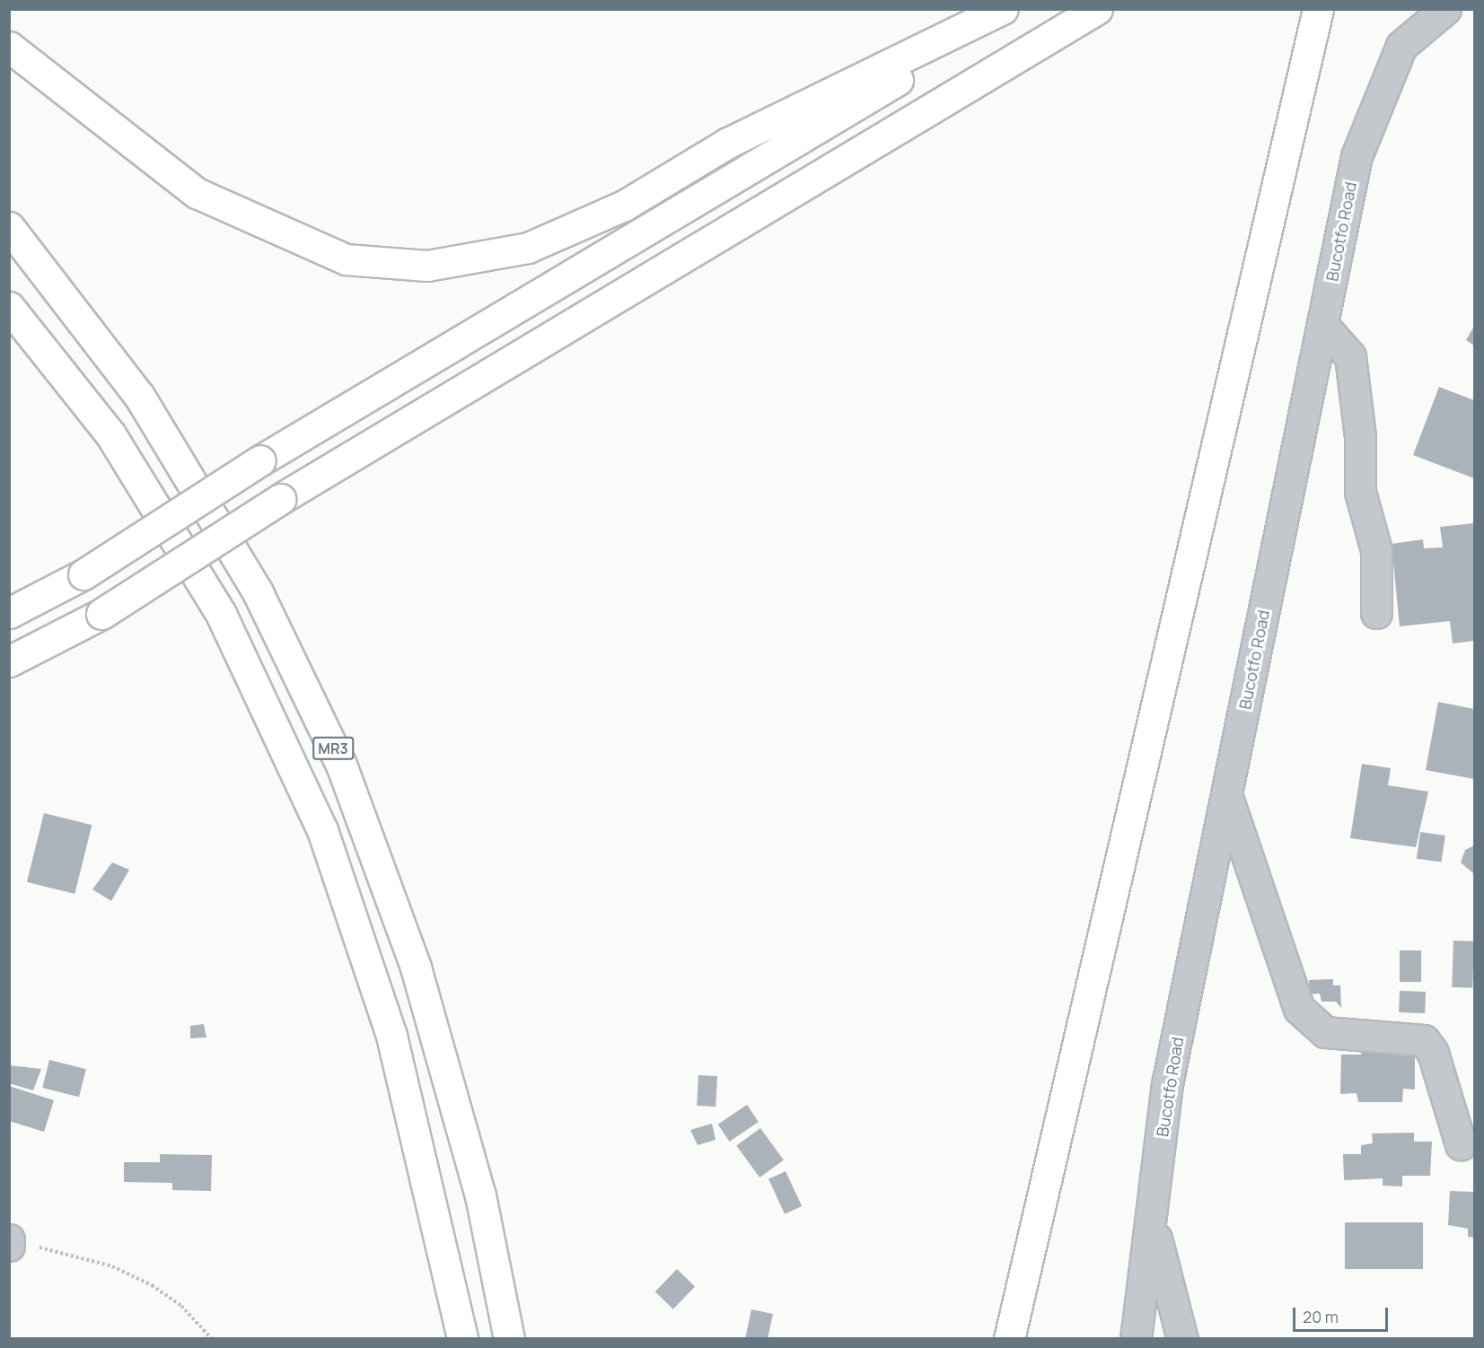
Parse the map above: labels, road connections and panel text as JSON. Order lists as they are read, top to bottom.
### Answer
{
  "streets": {
    "highway": ["MR3"],
    "street": ["Bucotfo Road"]
  },
  "scale_bar": "20 m"
}
